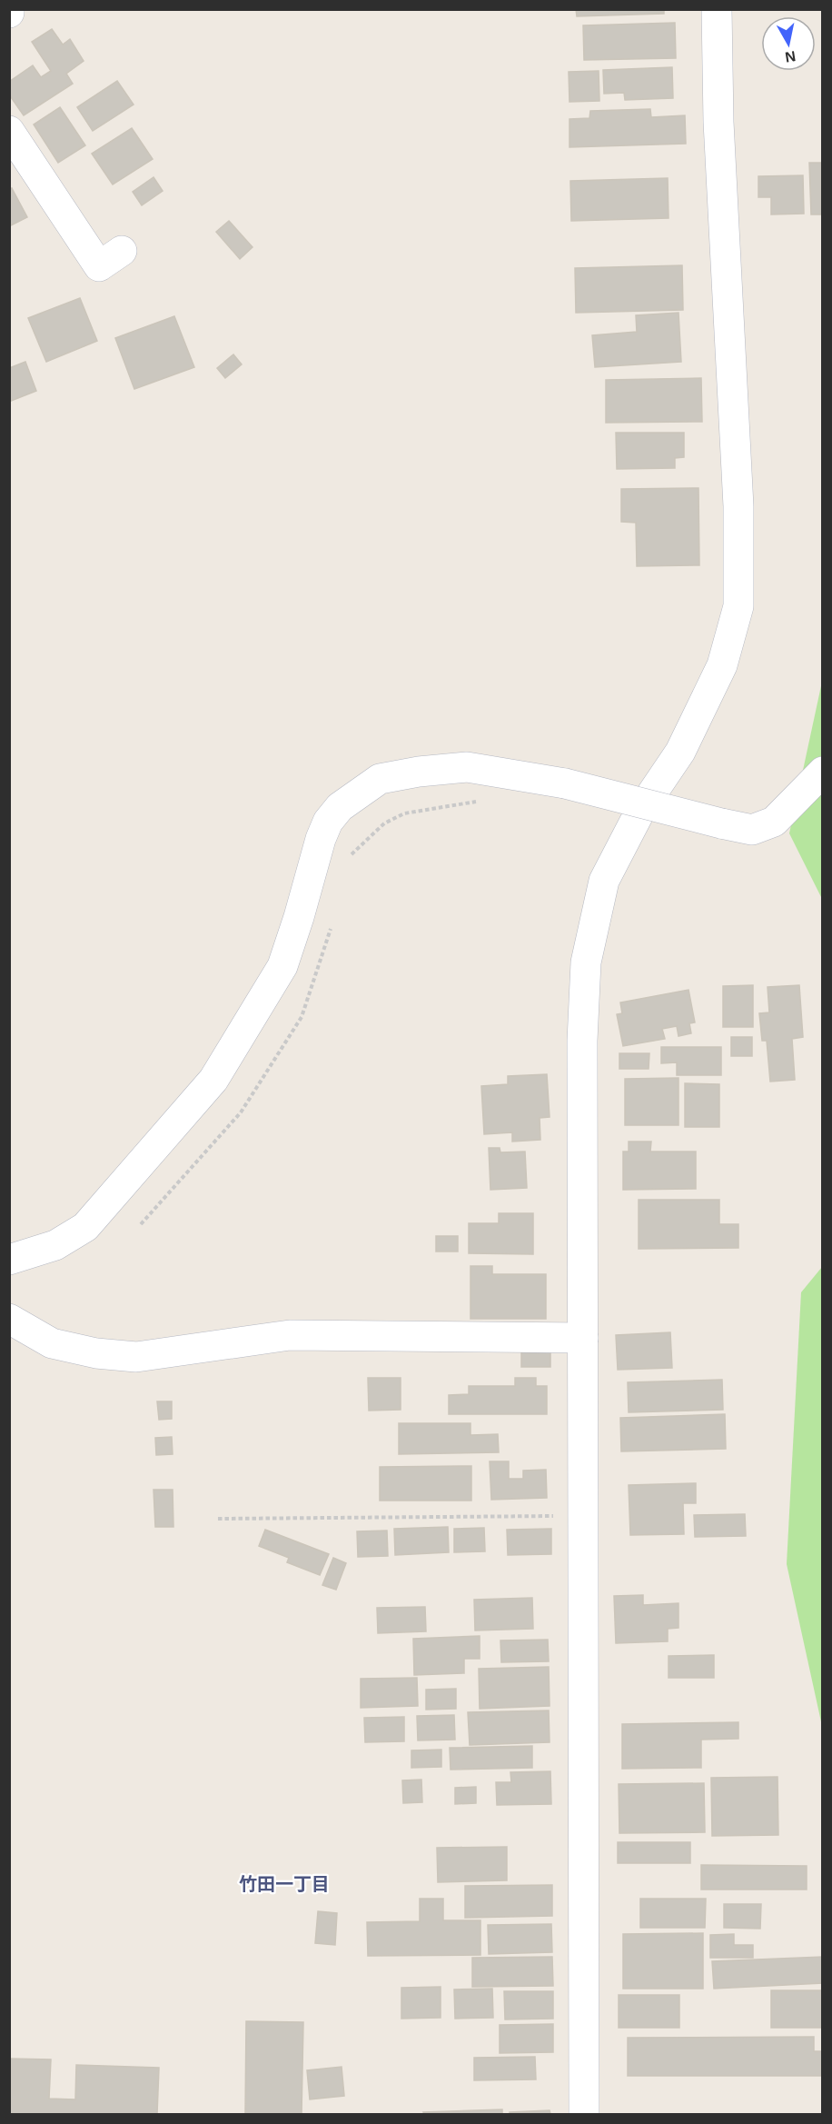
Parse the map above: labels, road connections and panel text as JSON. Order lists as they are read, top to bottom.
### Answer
{
  "districts": ["竹田一丁目"],
  "north": "bottom"
}
